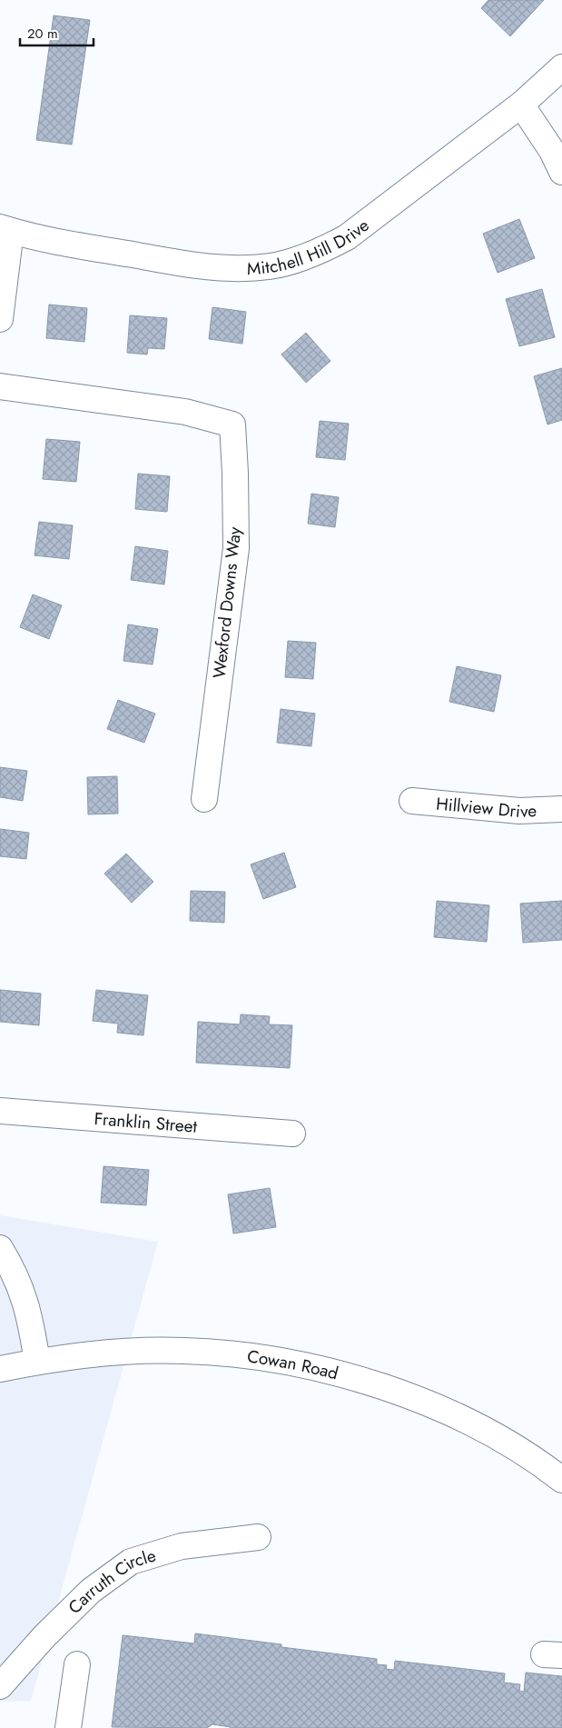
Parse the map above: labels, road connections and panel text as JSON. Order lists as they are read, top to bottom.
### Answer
{
  "streets": {
    "street": [
      "Mitchell Hill Drive",
      "Wexford Downs Way",
      "Hillview Drive",
      "Franklin Street",
      "Cowan Road",
      "Carruth Circle"
    ]
  },
  "scale_bar": "20 m"
}
